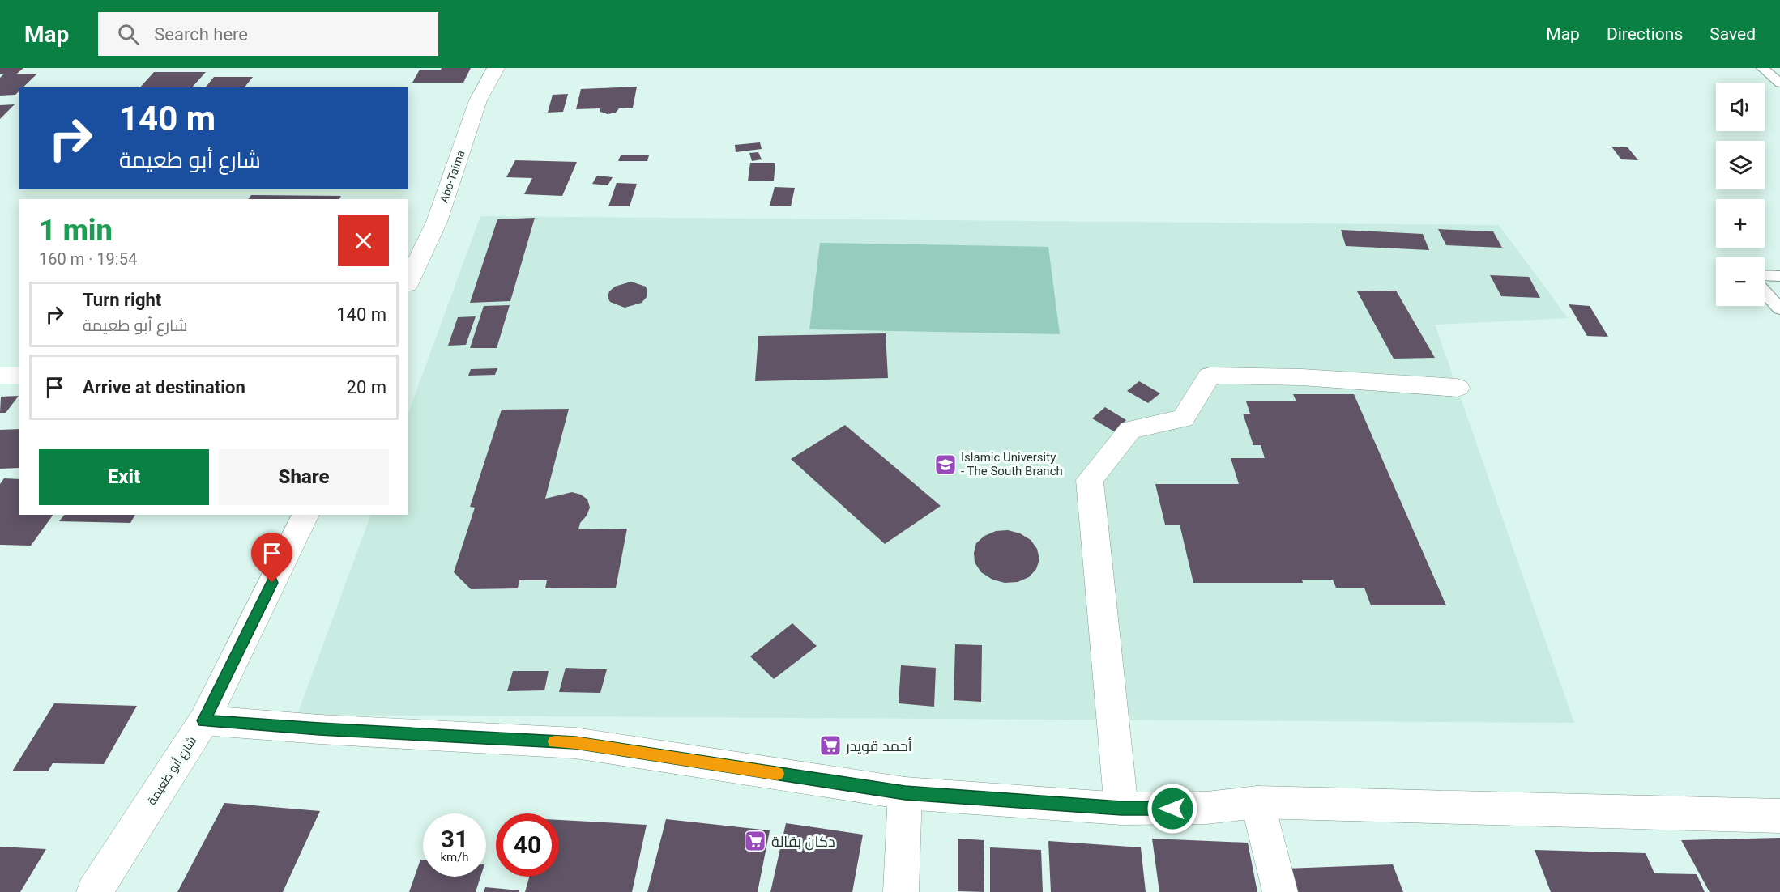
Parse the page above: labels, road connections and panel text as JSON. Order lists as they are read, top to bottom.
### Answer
{
  "streets": {
    "street": ["Abo-Taima", "شارع أبو طعيمة"]
  },
  "places": {
    "school or university": ["Islamic University - The South Branch"],
    "supermarket": ["أحمد قويدر", "دكان بقالة"]
  },
  "page": {
    "header": "Map",
    "search": "Search here",
    "nav": ["Map", "Directions", "Saved"],
    "map_buttons": ["+", "−"],
    "turn": ["140 m", "شارع أبو طعيمة"],
    "heading": ["1 min", "160 m · 19:54"],
    "list": [
      {
        "name": "Turn right",
        "note": "شارع أبو طعيمة",
        "value": "140 m"
      },
      {
        "name": "Arrive at destination",
        "value": "20 m"
      }
    ],
    "buttons": ["Exit", "Share"],
    "speed": "31 km/h",
    "limit": "40"
  }
}
